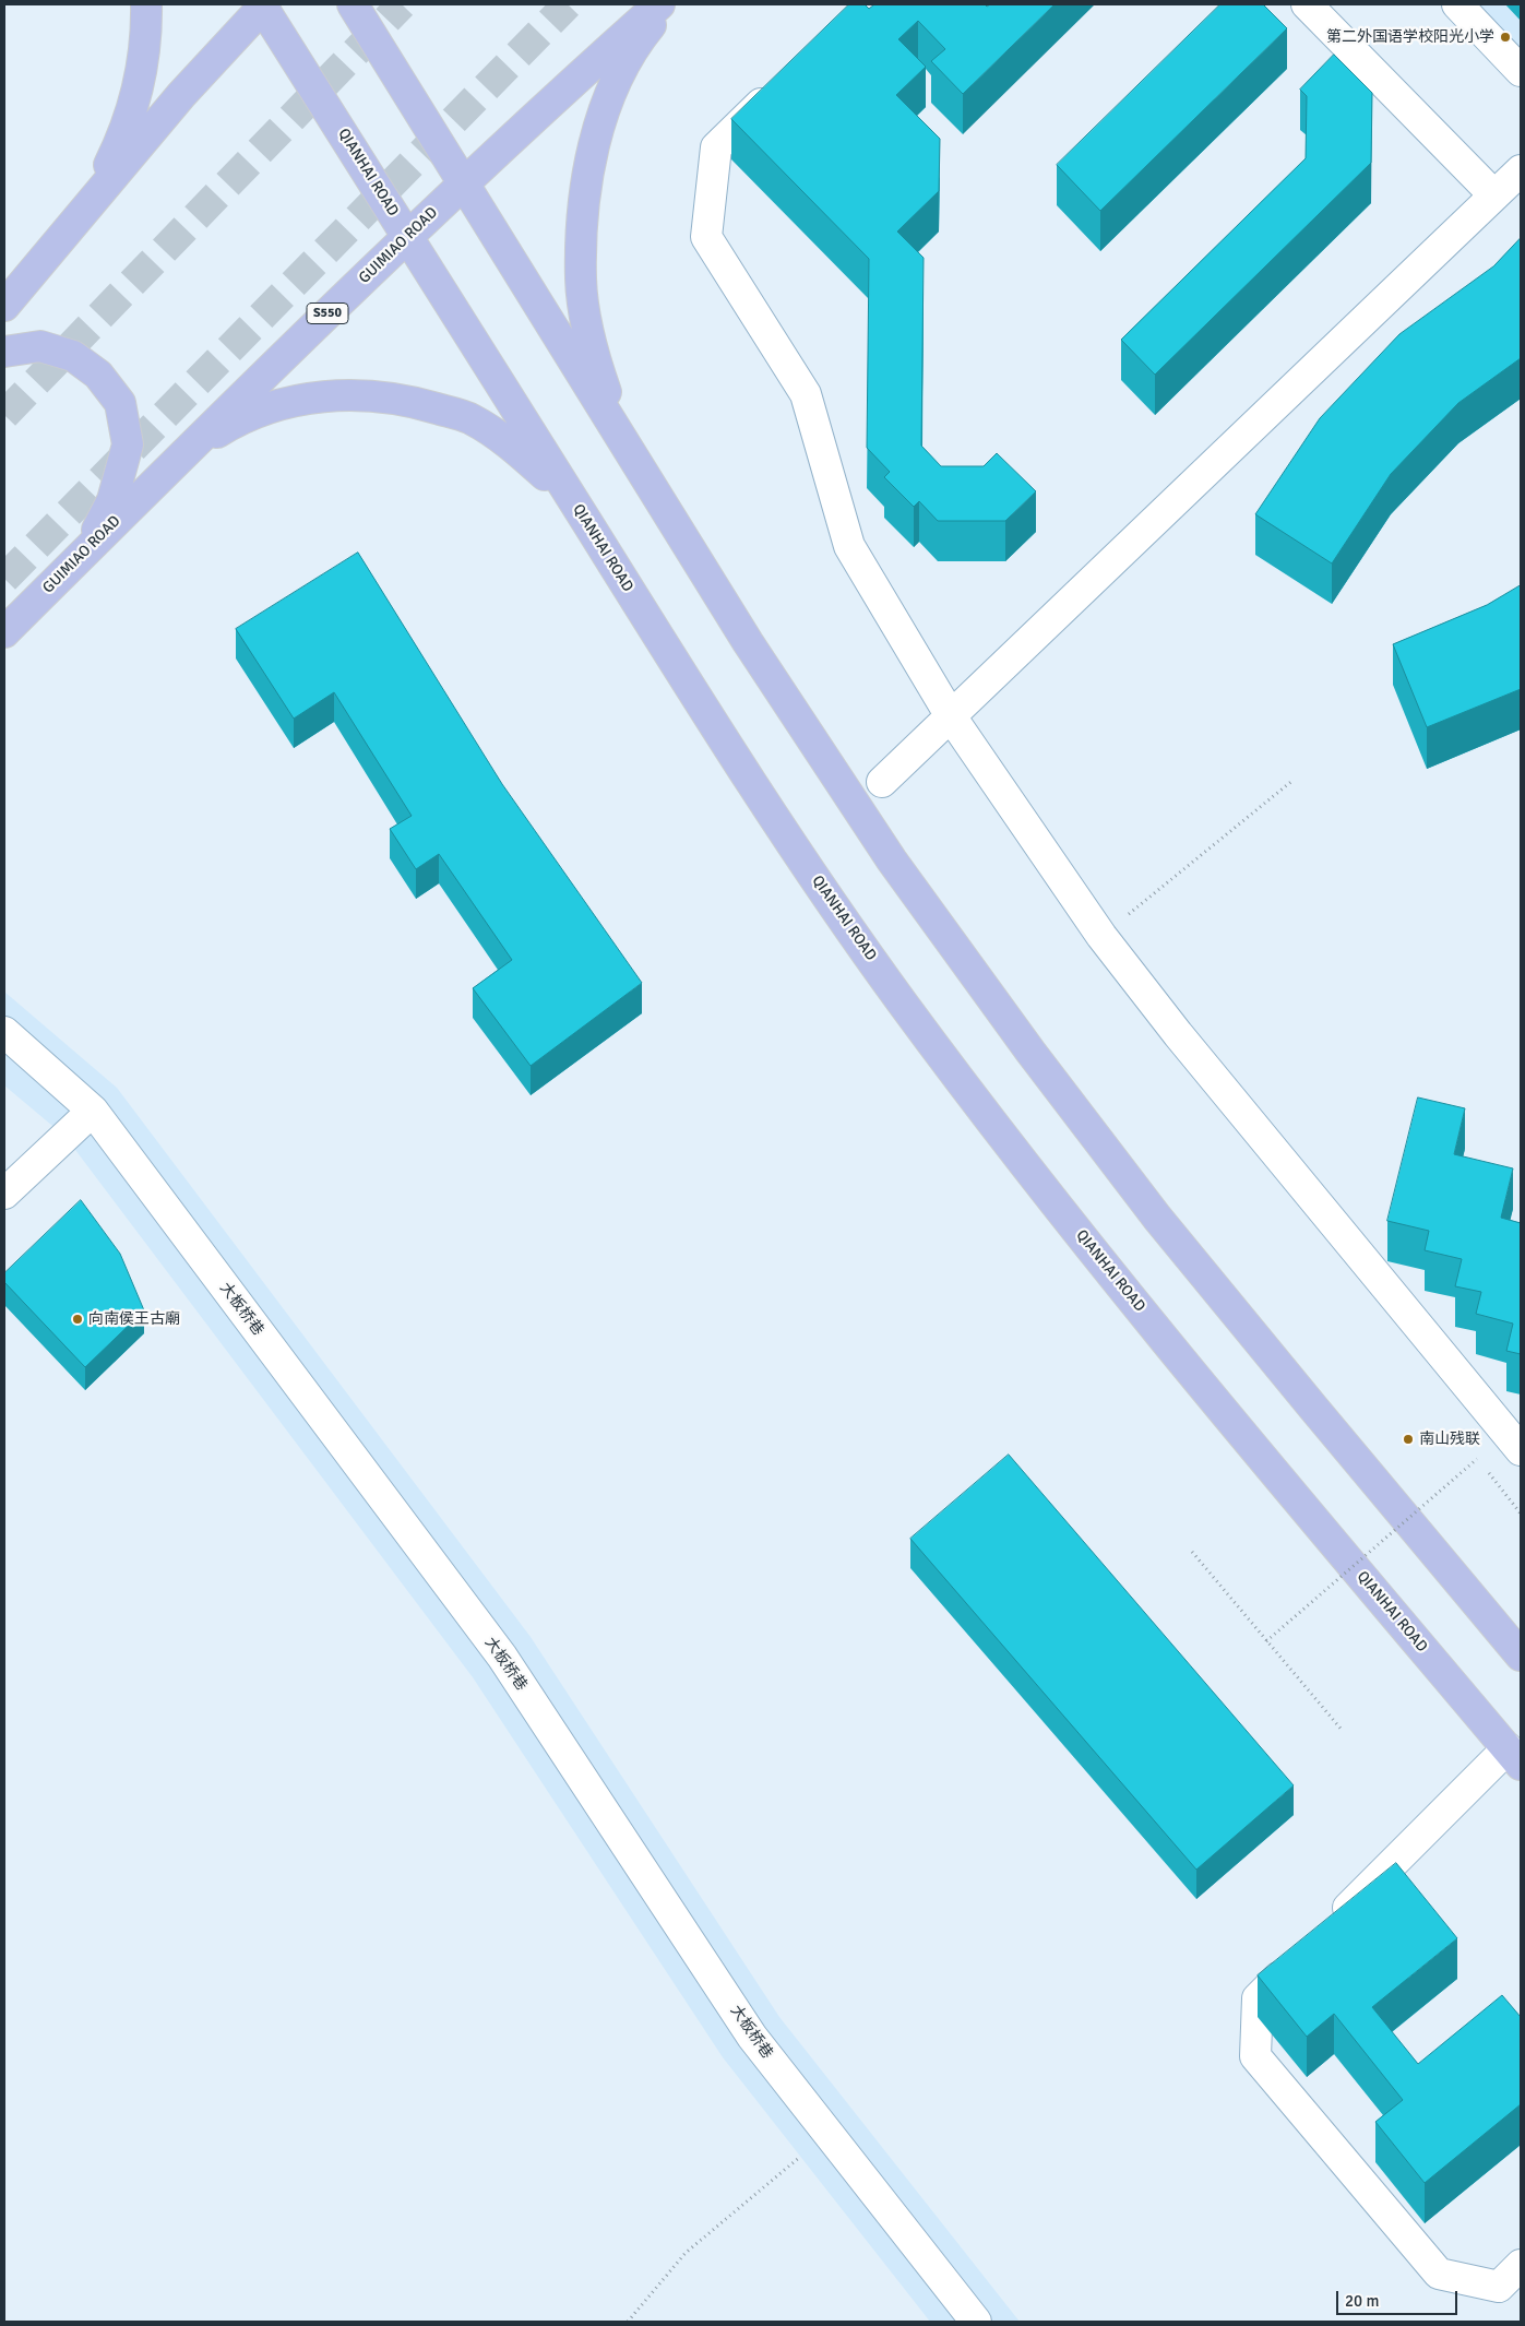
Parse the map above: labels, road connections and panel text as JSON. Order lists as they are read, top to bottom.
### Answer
{
  "streets": {
    "main road": ["QIANHAI ROAD", "GUIMIAO ROAD", "S550"],
    "street": ["大板桥巷"]
  },
  "crossings": [
    ["QIANHAI ROAD", "GUIMIAO ROAD"]
  ],
  "places": ["第二外国语学校阳光小学", "向南侯王古廟", "南山残联"],
  "scale_bar": "20 m"
}
